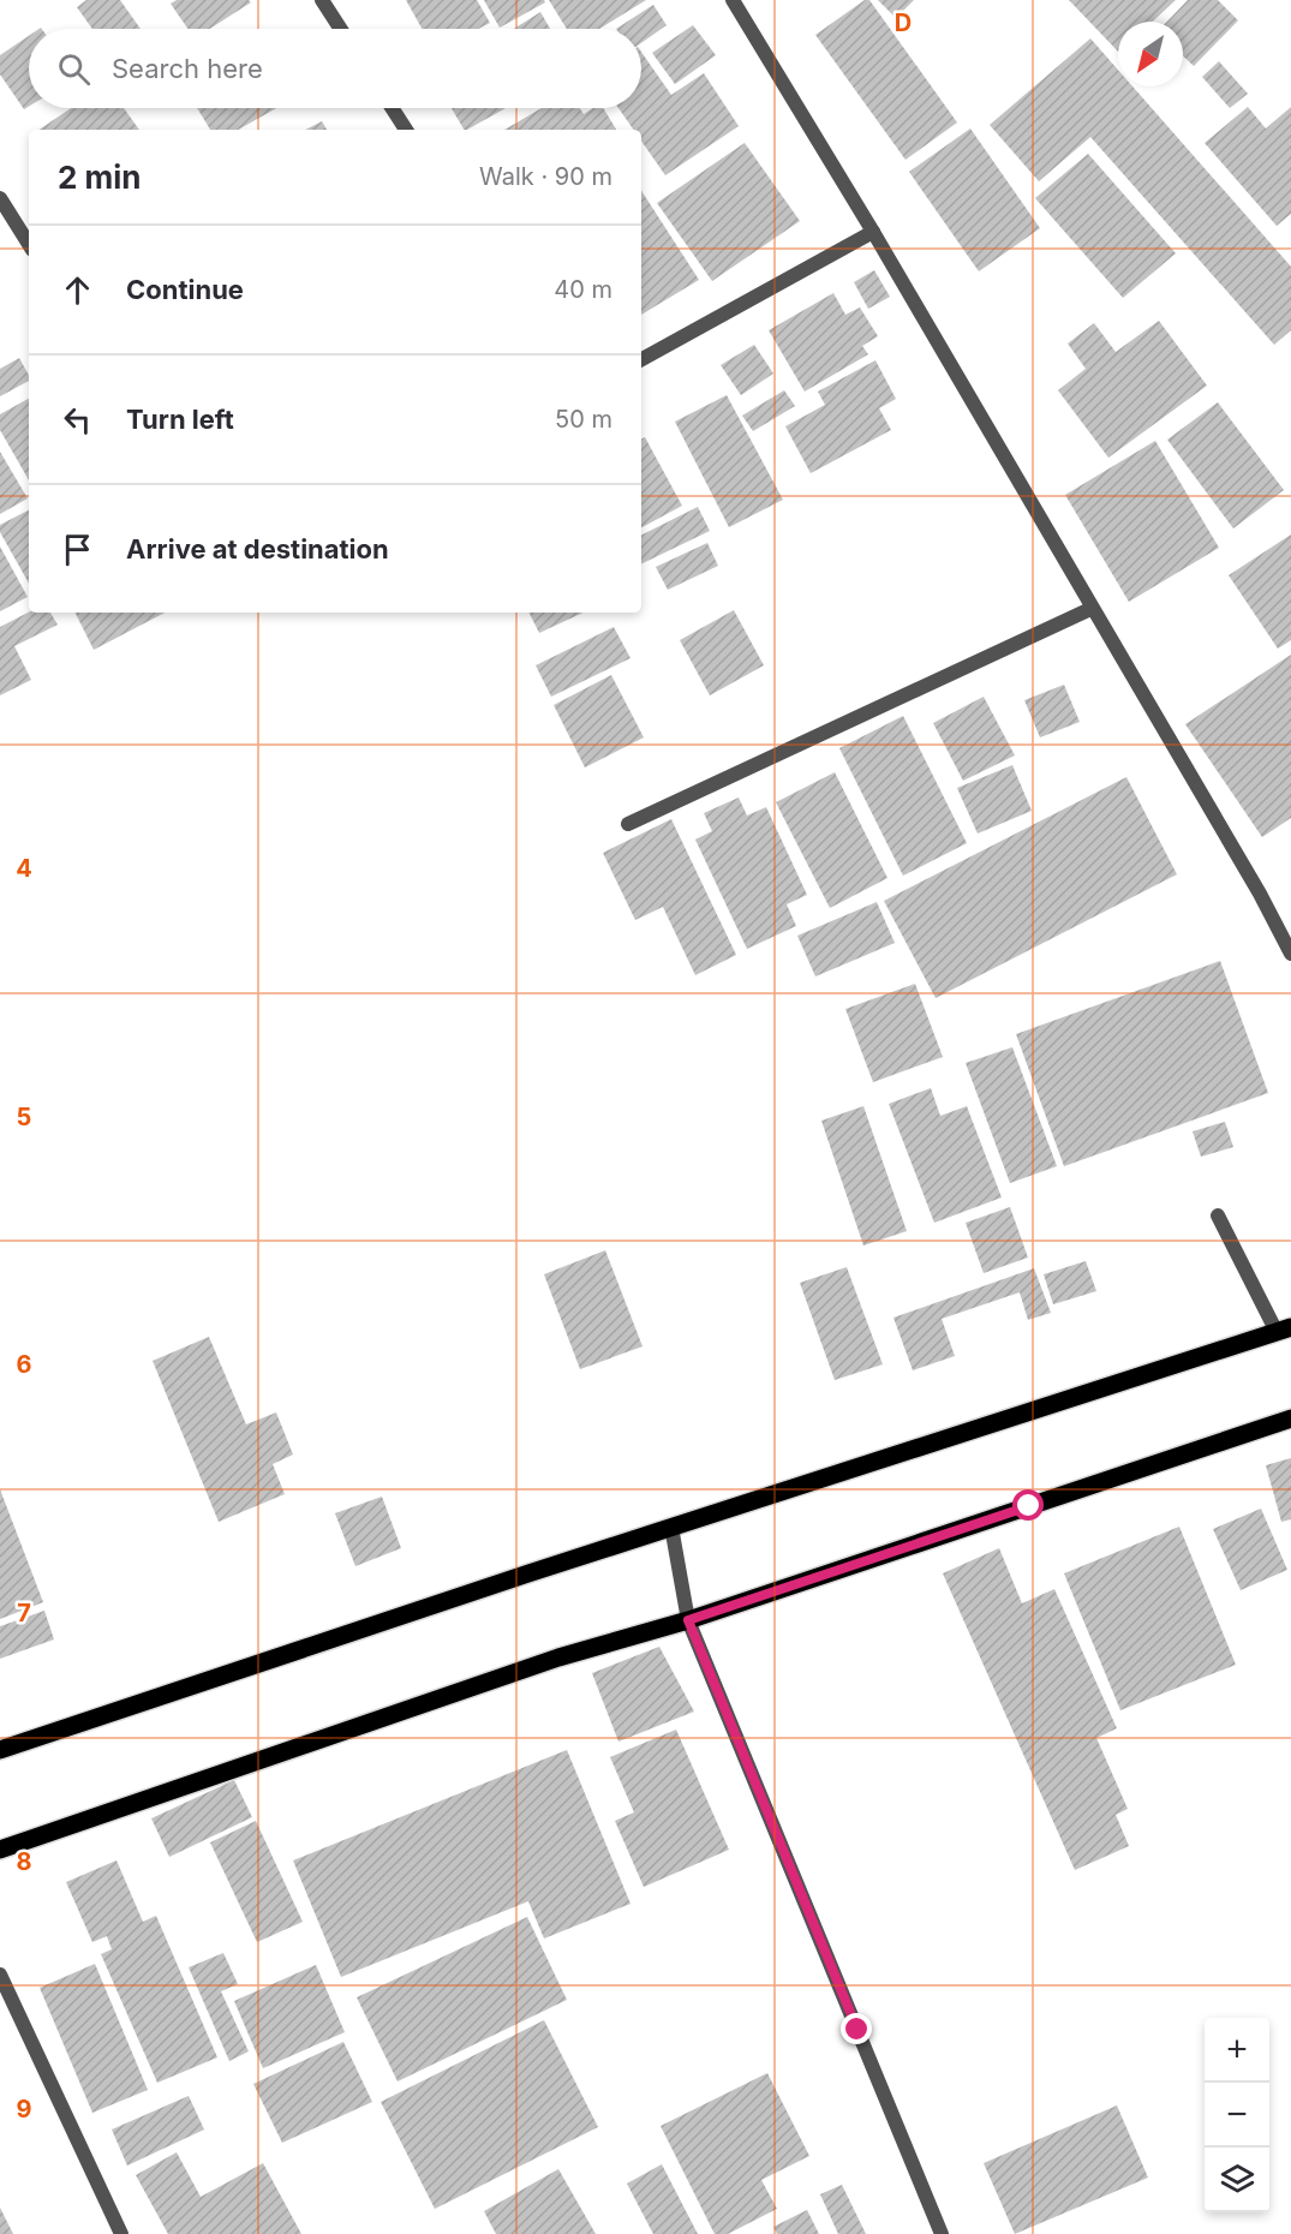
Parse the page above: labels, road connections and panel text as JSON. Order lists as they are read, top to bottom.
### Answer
{
  "north": "bottom left",
  "page": {
    "search": "Search here",
    "heading": ["2 min", "Walk · 90 m"],
    "list": [
      ["Continue", "40 m"],
      ["Turn left", "50 m"],
      "Arrive at destination"
    ],
    "map_buttons": ["+", "−"]
  },
  "grid": {
    "columns": ["D"],
    "rows": [
      "4",
      "5",
      "6",
      "7",
      "8",
      "9"
    ]
  }
}
